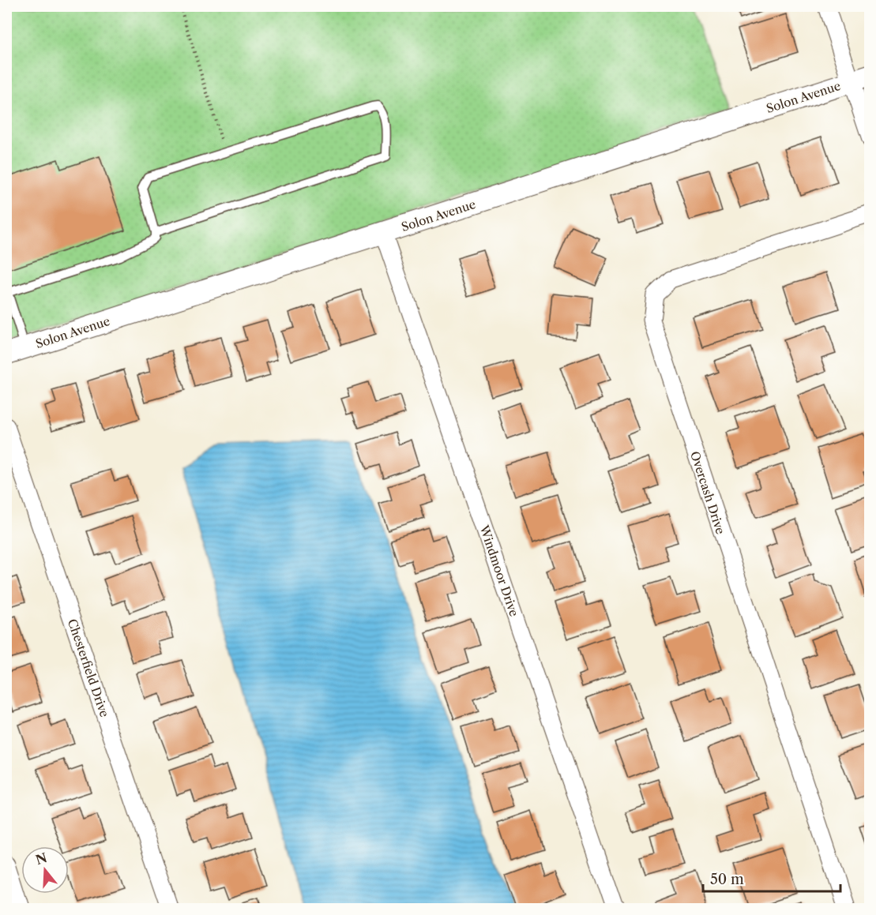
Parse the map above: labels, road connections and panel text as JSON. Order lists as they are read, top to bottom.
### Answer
{
  "streets": {
    "street": [
      "Solon Avenue",
      "Overcash Drive",
      "Windmoor Drive",
      "Chesterfield Drive"
    ]
  },
  "crossings": [
    ["Solon Avenue", "Windmoor Drive"]
  ],
  "scale_bar": "50 m",
  "north": "top"
}
